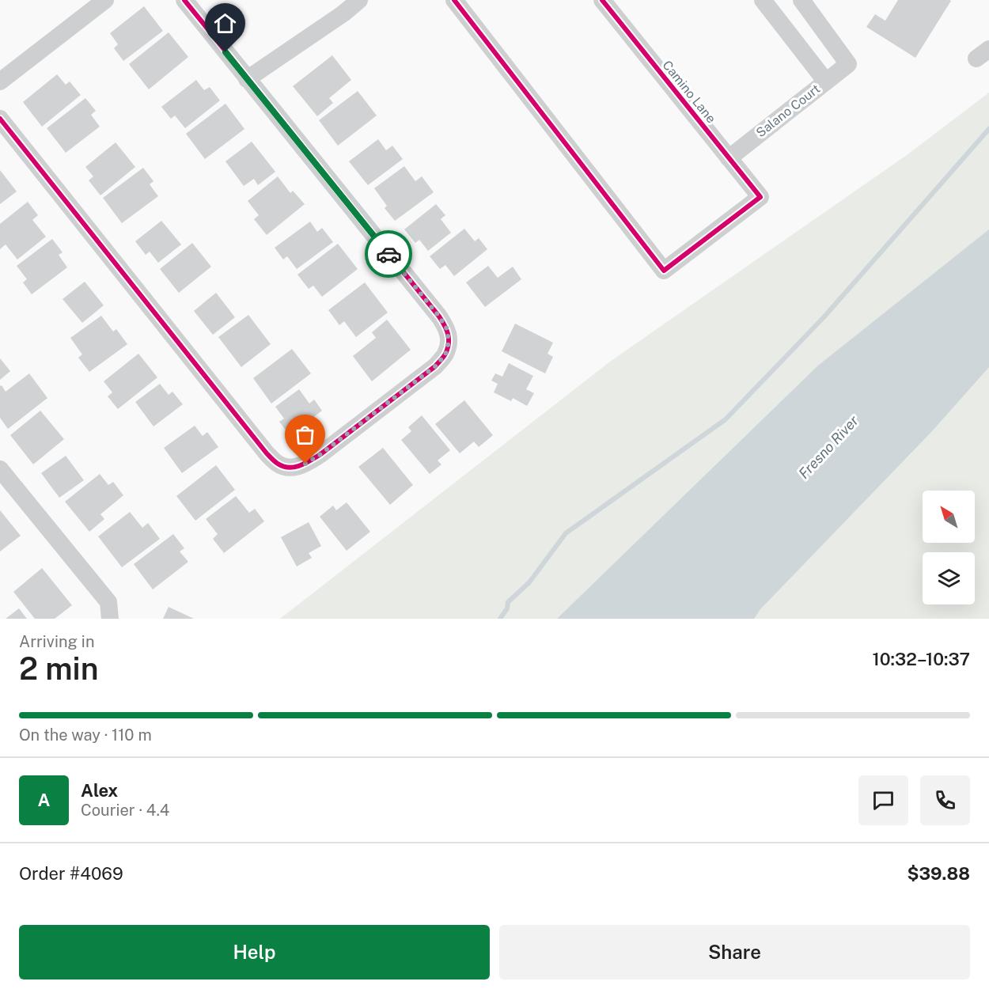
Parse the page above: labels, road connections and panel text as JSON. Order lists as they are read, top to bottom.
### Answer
{
  "streets": {
    "street": ["Camino Lane", "Salano Court"]
  },
  "crossings": [
    ["Camino Lane", "Salano Court"]
  ],
  "water": ["Fresno River"],
  "north": "top left",
  "page": {
    "heading": ["2 min", "Arriving in", "10:32–10:37"],
    "panel": [
      "Alex",
      "Courier · 4.4",
      "Order #4069",
      "$39.88"
    ],
    "bar": "On the way · 110 m",
    "round": "A",
    "buttons": ["Help", "Share"]
  }
}
